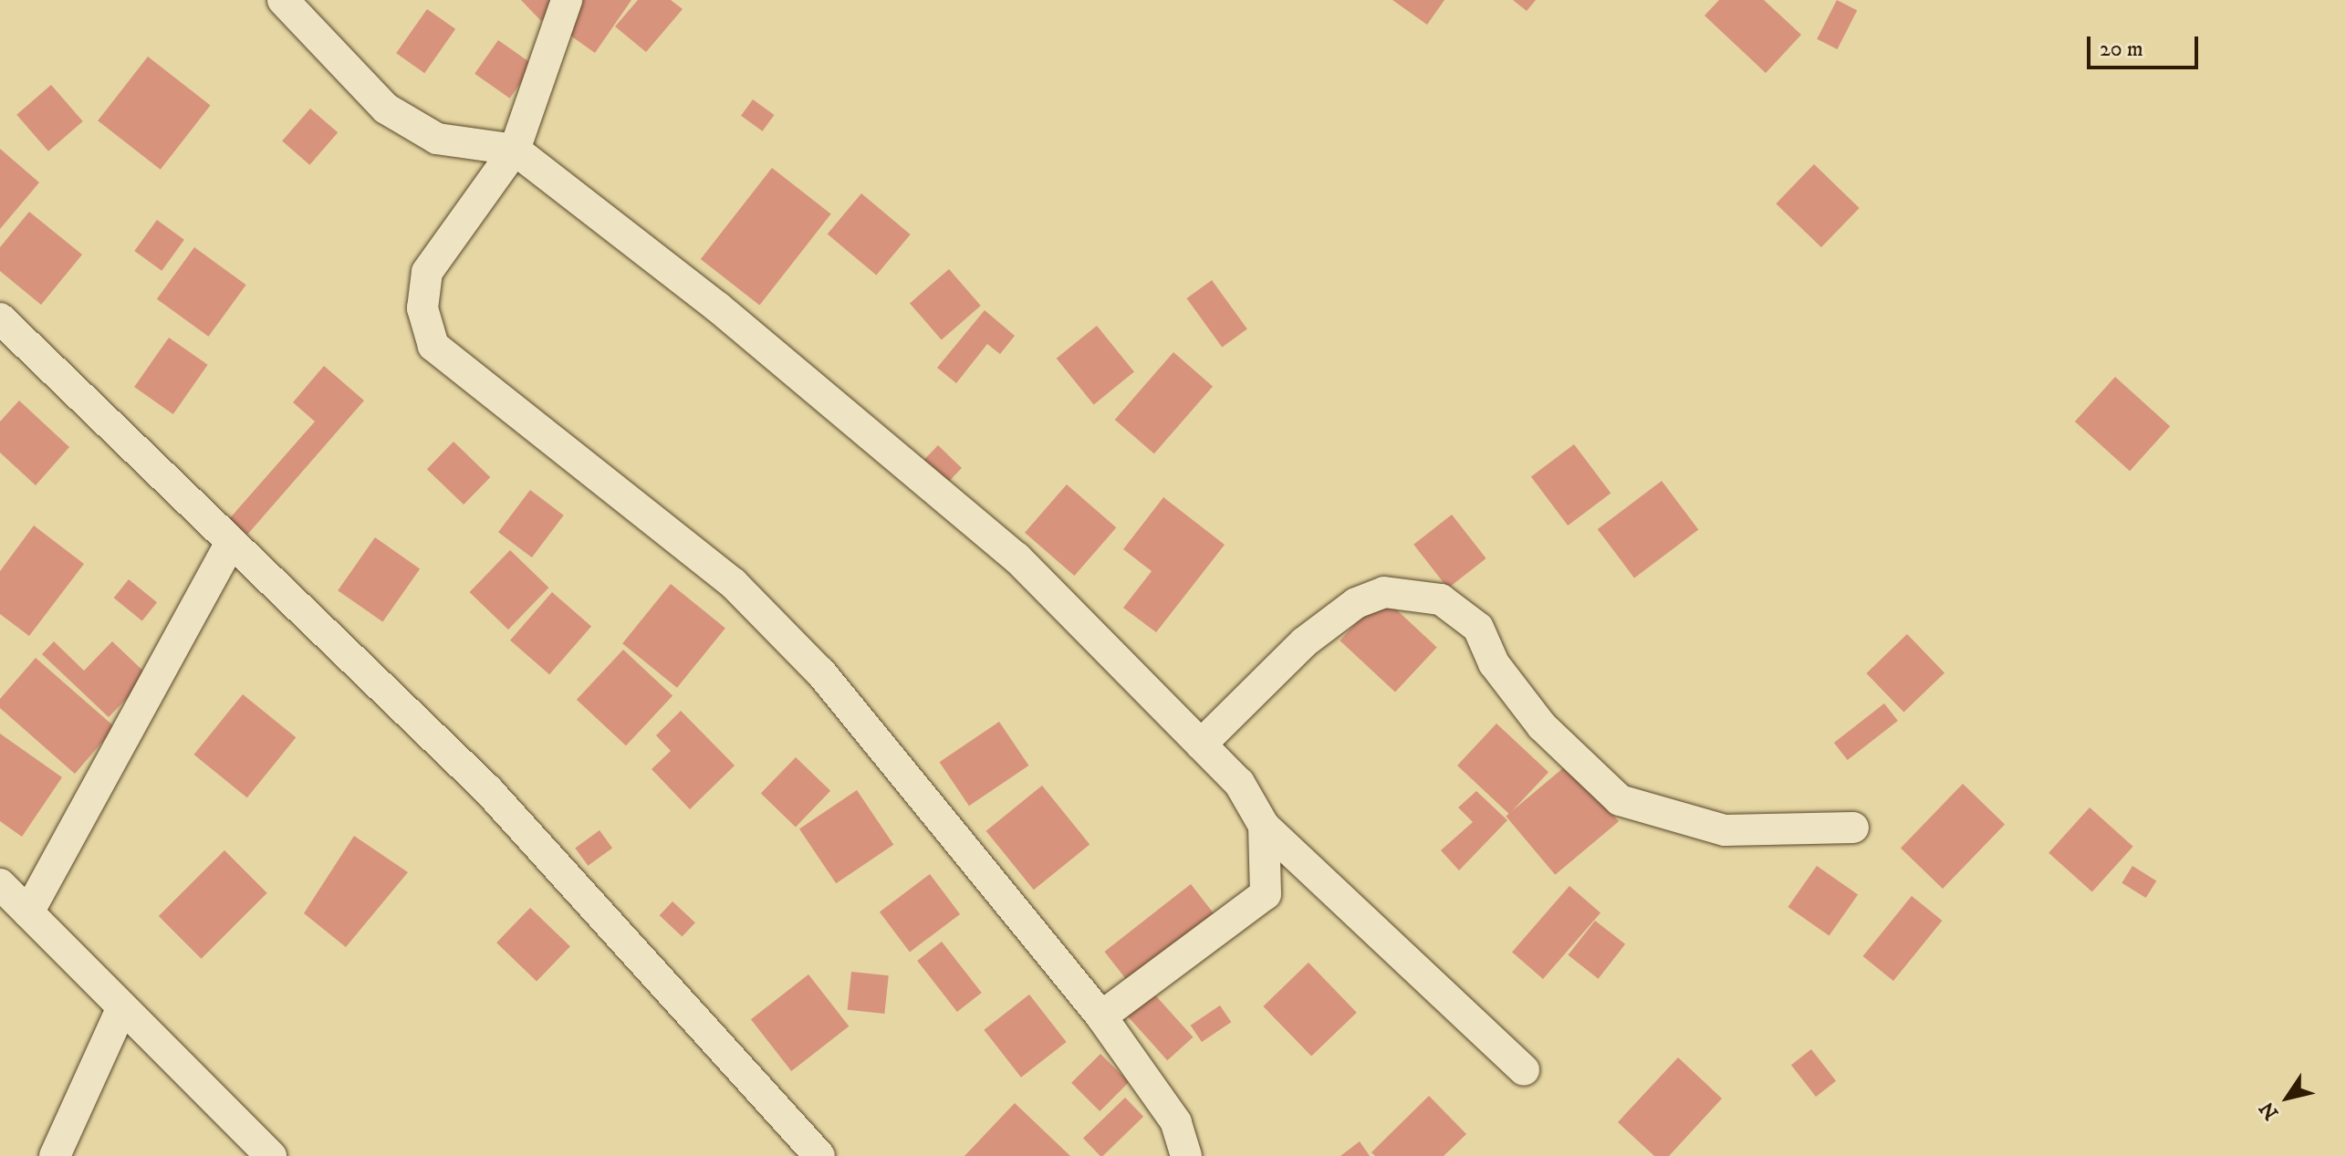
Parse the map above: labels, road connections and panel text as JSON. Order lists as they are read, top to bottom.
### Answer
{
  "scale_bar": "20 m",
  "north": "bottom left"
}
